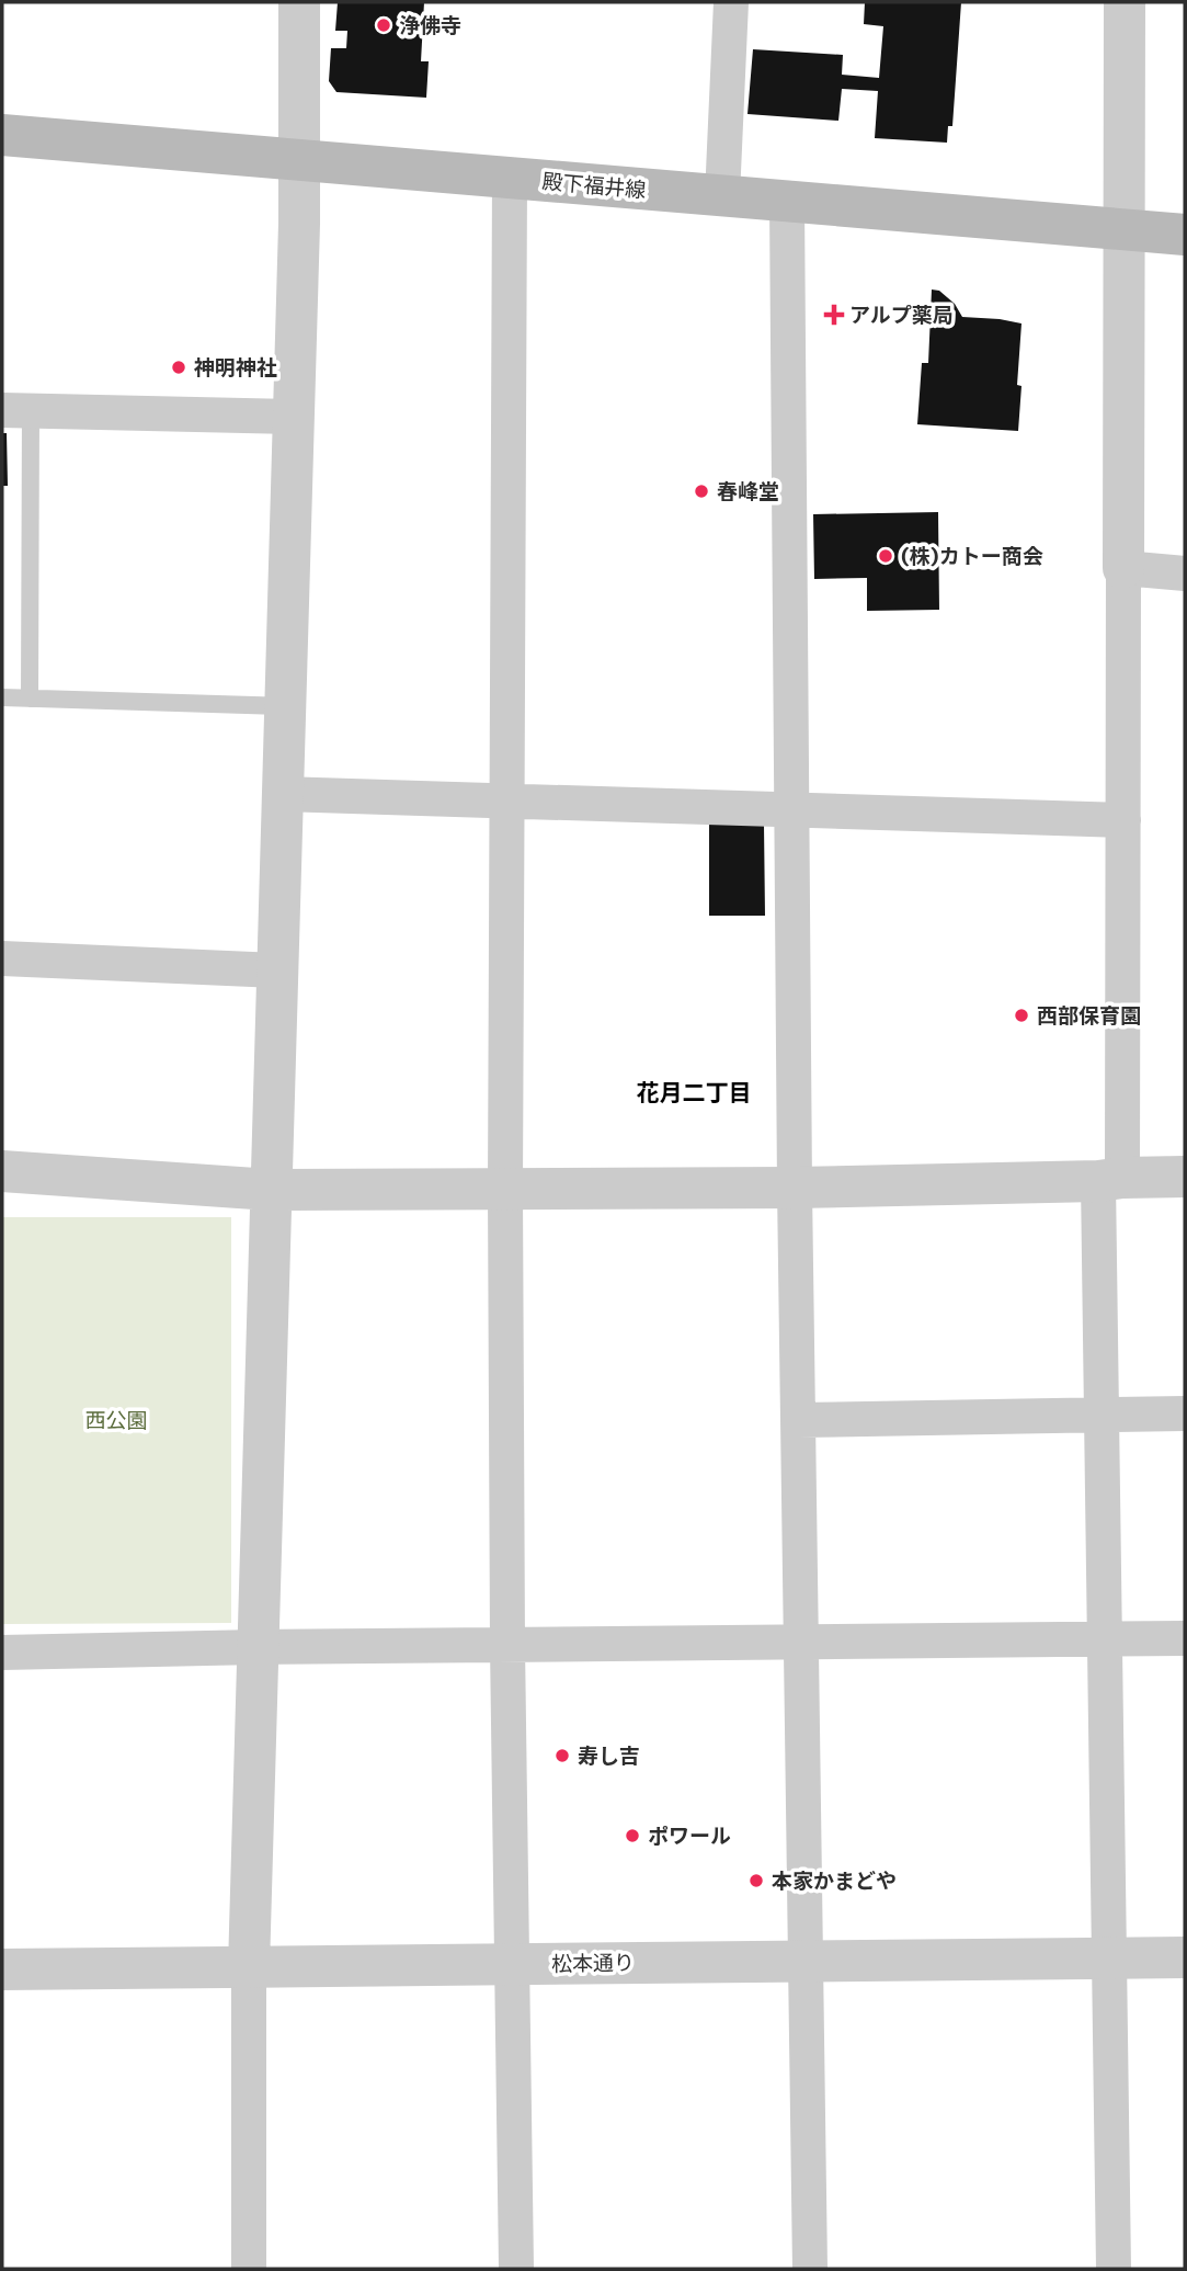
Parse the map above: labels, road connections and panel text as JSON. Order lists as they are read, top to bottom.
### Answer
{
  "streets": {
    "main road": ["殿下福井線"],
    "street": ["松本通り"]
  },
  "districts": ["花月二丁目"],
  "parks": ["西公園"],
  "places": {
    "other": [
      "浄佛寺",
      "神明神社",
      "春峰堂",
      "(株)カトー商会",
      "西部保育園",
      "寿し吉",
      "ポワール",
      "本家かまどや"
    ],
    "health": ["アルプ薬局"]
  }
}
